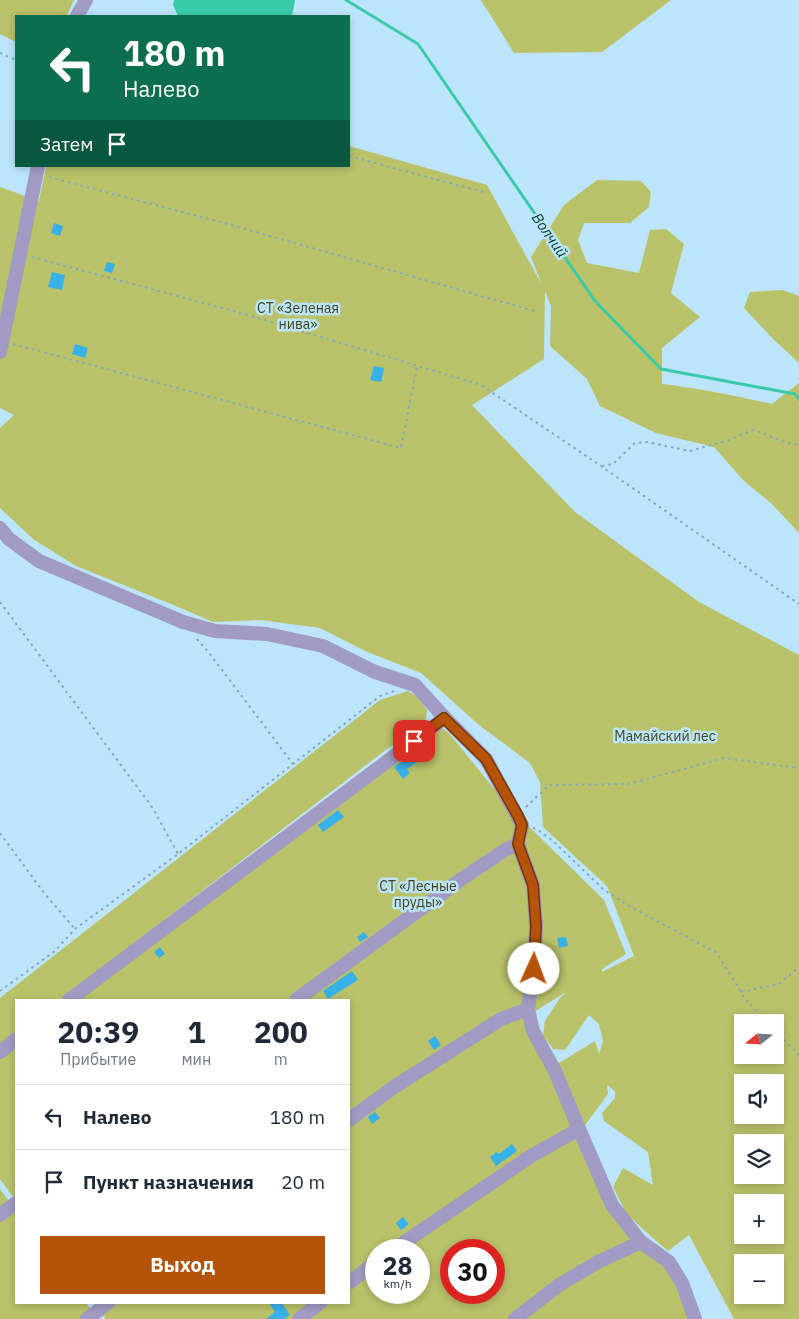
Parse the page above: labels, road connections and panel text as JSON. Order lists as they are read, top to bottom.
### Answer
{
  "water": ["Волчий"],
  "parks": ["СТ «Зеленая нива»", "Мамайский лес", "СТ «Лесные пруды»"],
  "north": "left",
  "page": {
    "turn": ["180 m", "Налево"],
    "then": "Затем",
    "eta": [
      "20:39",
      "Прибытие",
      "1",
      "мин",
      "200",
      "m"
    ],
    "map_buttons": ["+", "−"],
    "list": [
      {
        "name": "Налево",
        "value": "180 m"
      },
      {
        "name": "Пункт назначения",
        "value": "20 m"
      }
    ],
    "buttons": "Выход",
    "speed": "28 km/h",
    "limit": "30"
  }
}
